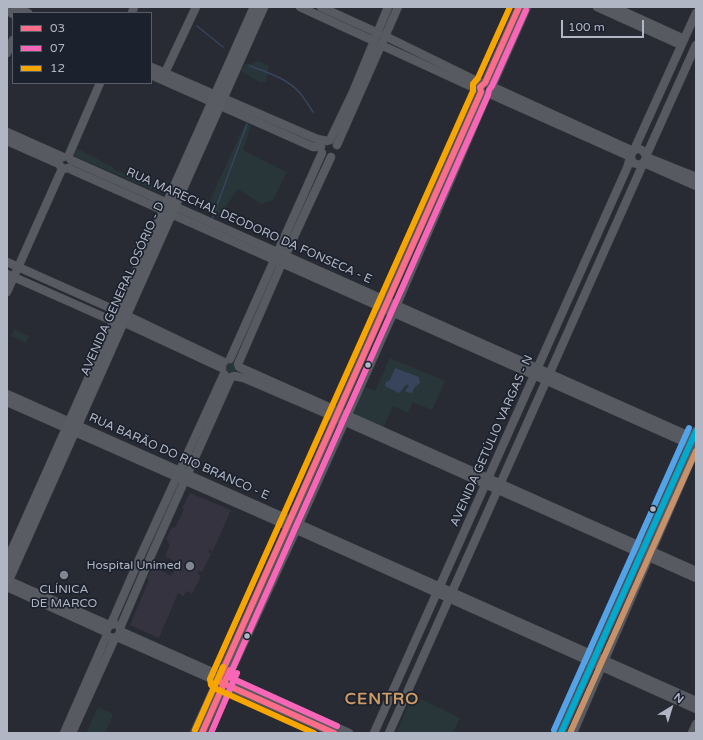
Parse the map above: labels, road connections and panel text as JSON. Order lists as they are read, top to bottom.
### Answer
{
  "streets": {
    "main road": ["AVENIDA GENERAL OSÓRIO - D"],
    "street": ["RUA MARECHAL DEODORO DA FONSECA - E", "AVENIDA GETÚLIO VARGAS - N", "RUA BARÃO DO RIO BRANCO - E"]
  },
  "crossings": [
    ["RUA MARECHAL DEODORO DA FONSECA - E", "AVENIDA GENERAL OSÓRIO - D"],
    ["RUA MARECHAL DEODORO DA FONSECA - E", "AVENIDA GETÚLIO VARGAS - N"],
    ["AVENIDA GENERAL OSÓRIO - D", "RUA BARÃO DO RIO BRANCO - E"],
    ["AVENIDA GETÚLIO VARGAS - N", "RUA BARÃO DO RIO BRANCO - E"]
  ],
  "districts": ["CENTRO"],
  "places": ["Hospital Unimed", "CLÍNICA DE MARCO"],
  "lines": ["transit line 03", "transit line 12", "transit line 07"],
  "legend": ["03", "07", "12"],
  "scale_bar": "100 m",
  "north": "top right"
}
